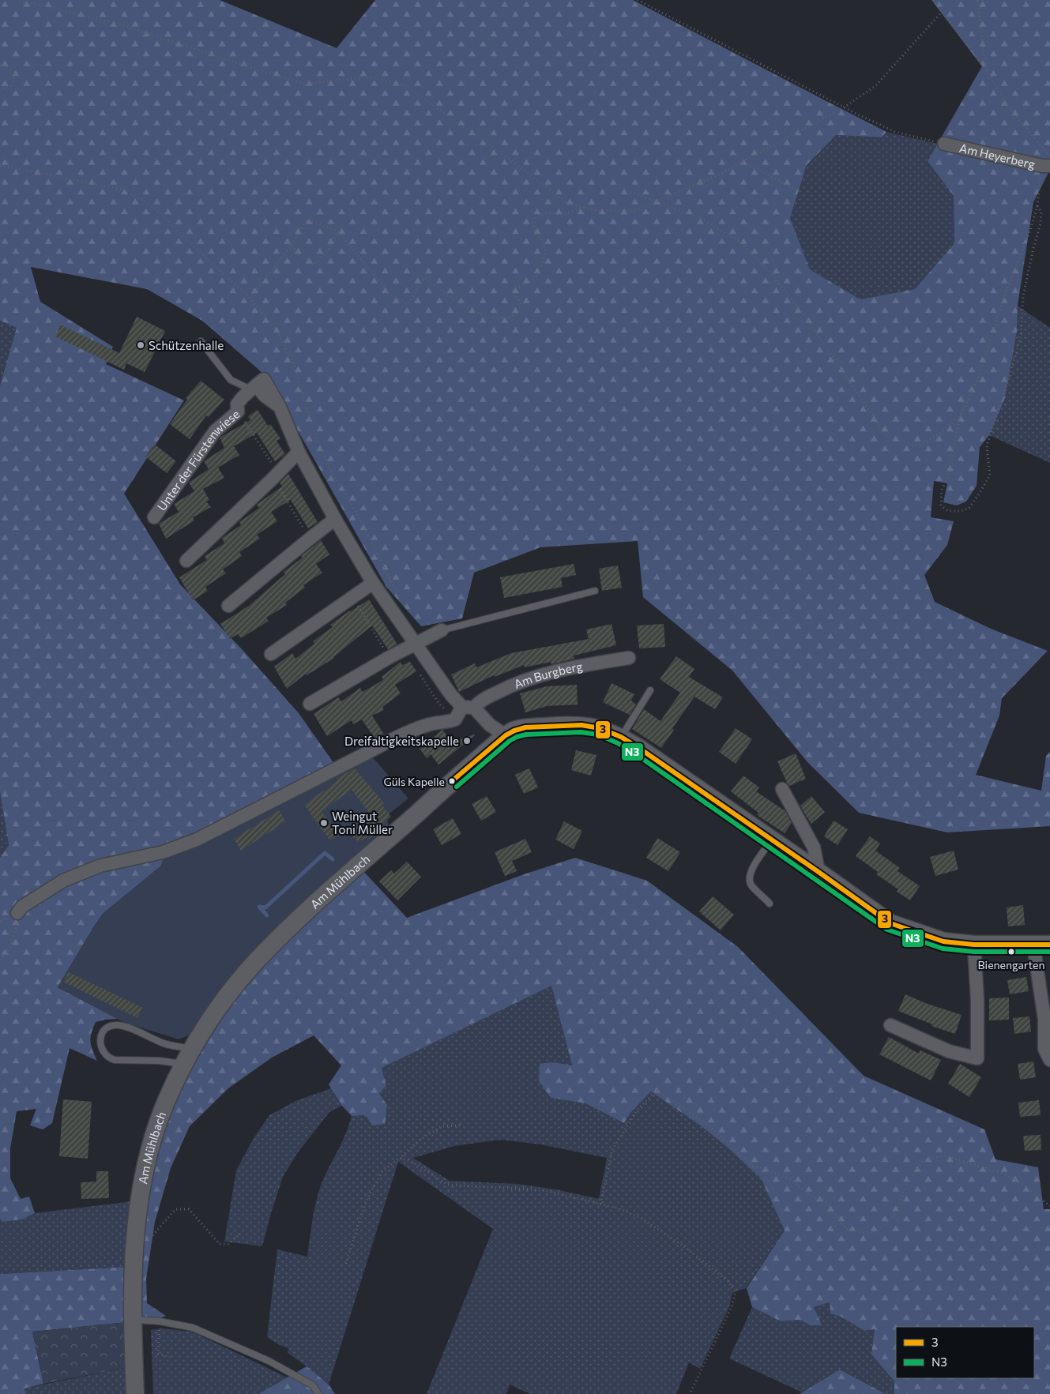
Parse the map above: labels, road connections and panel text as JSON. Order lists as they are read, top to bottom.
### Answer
{
  "streets": {
    "street": [
      "Am Heyerberg",
      "Unter der Fürstenwiese",
      "Am Burgberg",
      "Am Mühlbach"
    ]
  },
  "places": [
    "Schützenhalle",
    "Dreifaltigkeitskapelle",
    "Güls Kapelle",
    "Weingut Toni Müller",
    "Bienengarten"
  ],
  "lines": ["transit line 3", "transit line N3"],
  "legend": ["3", "N3"]
}
